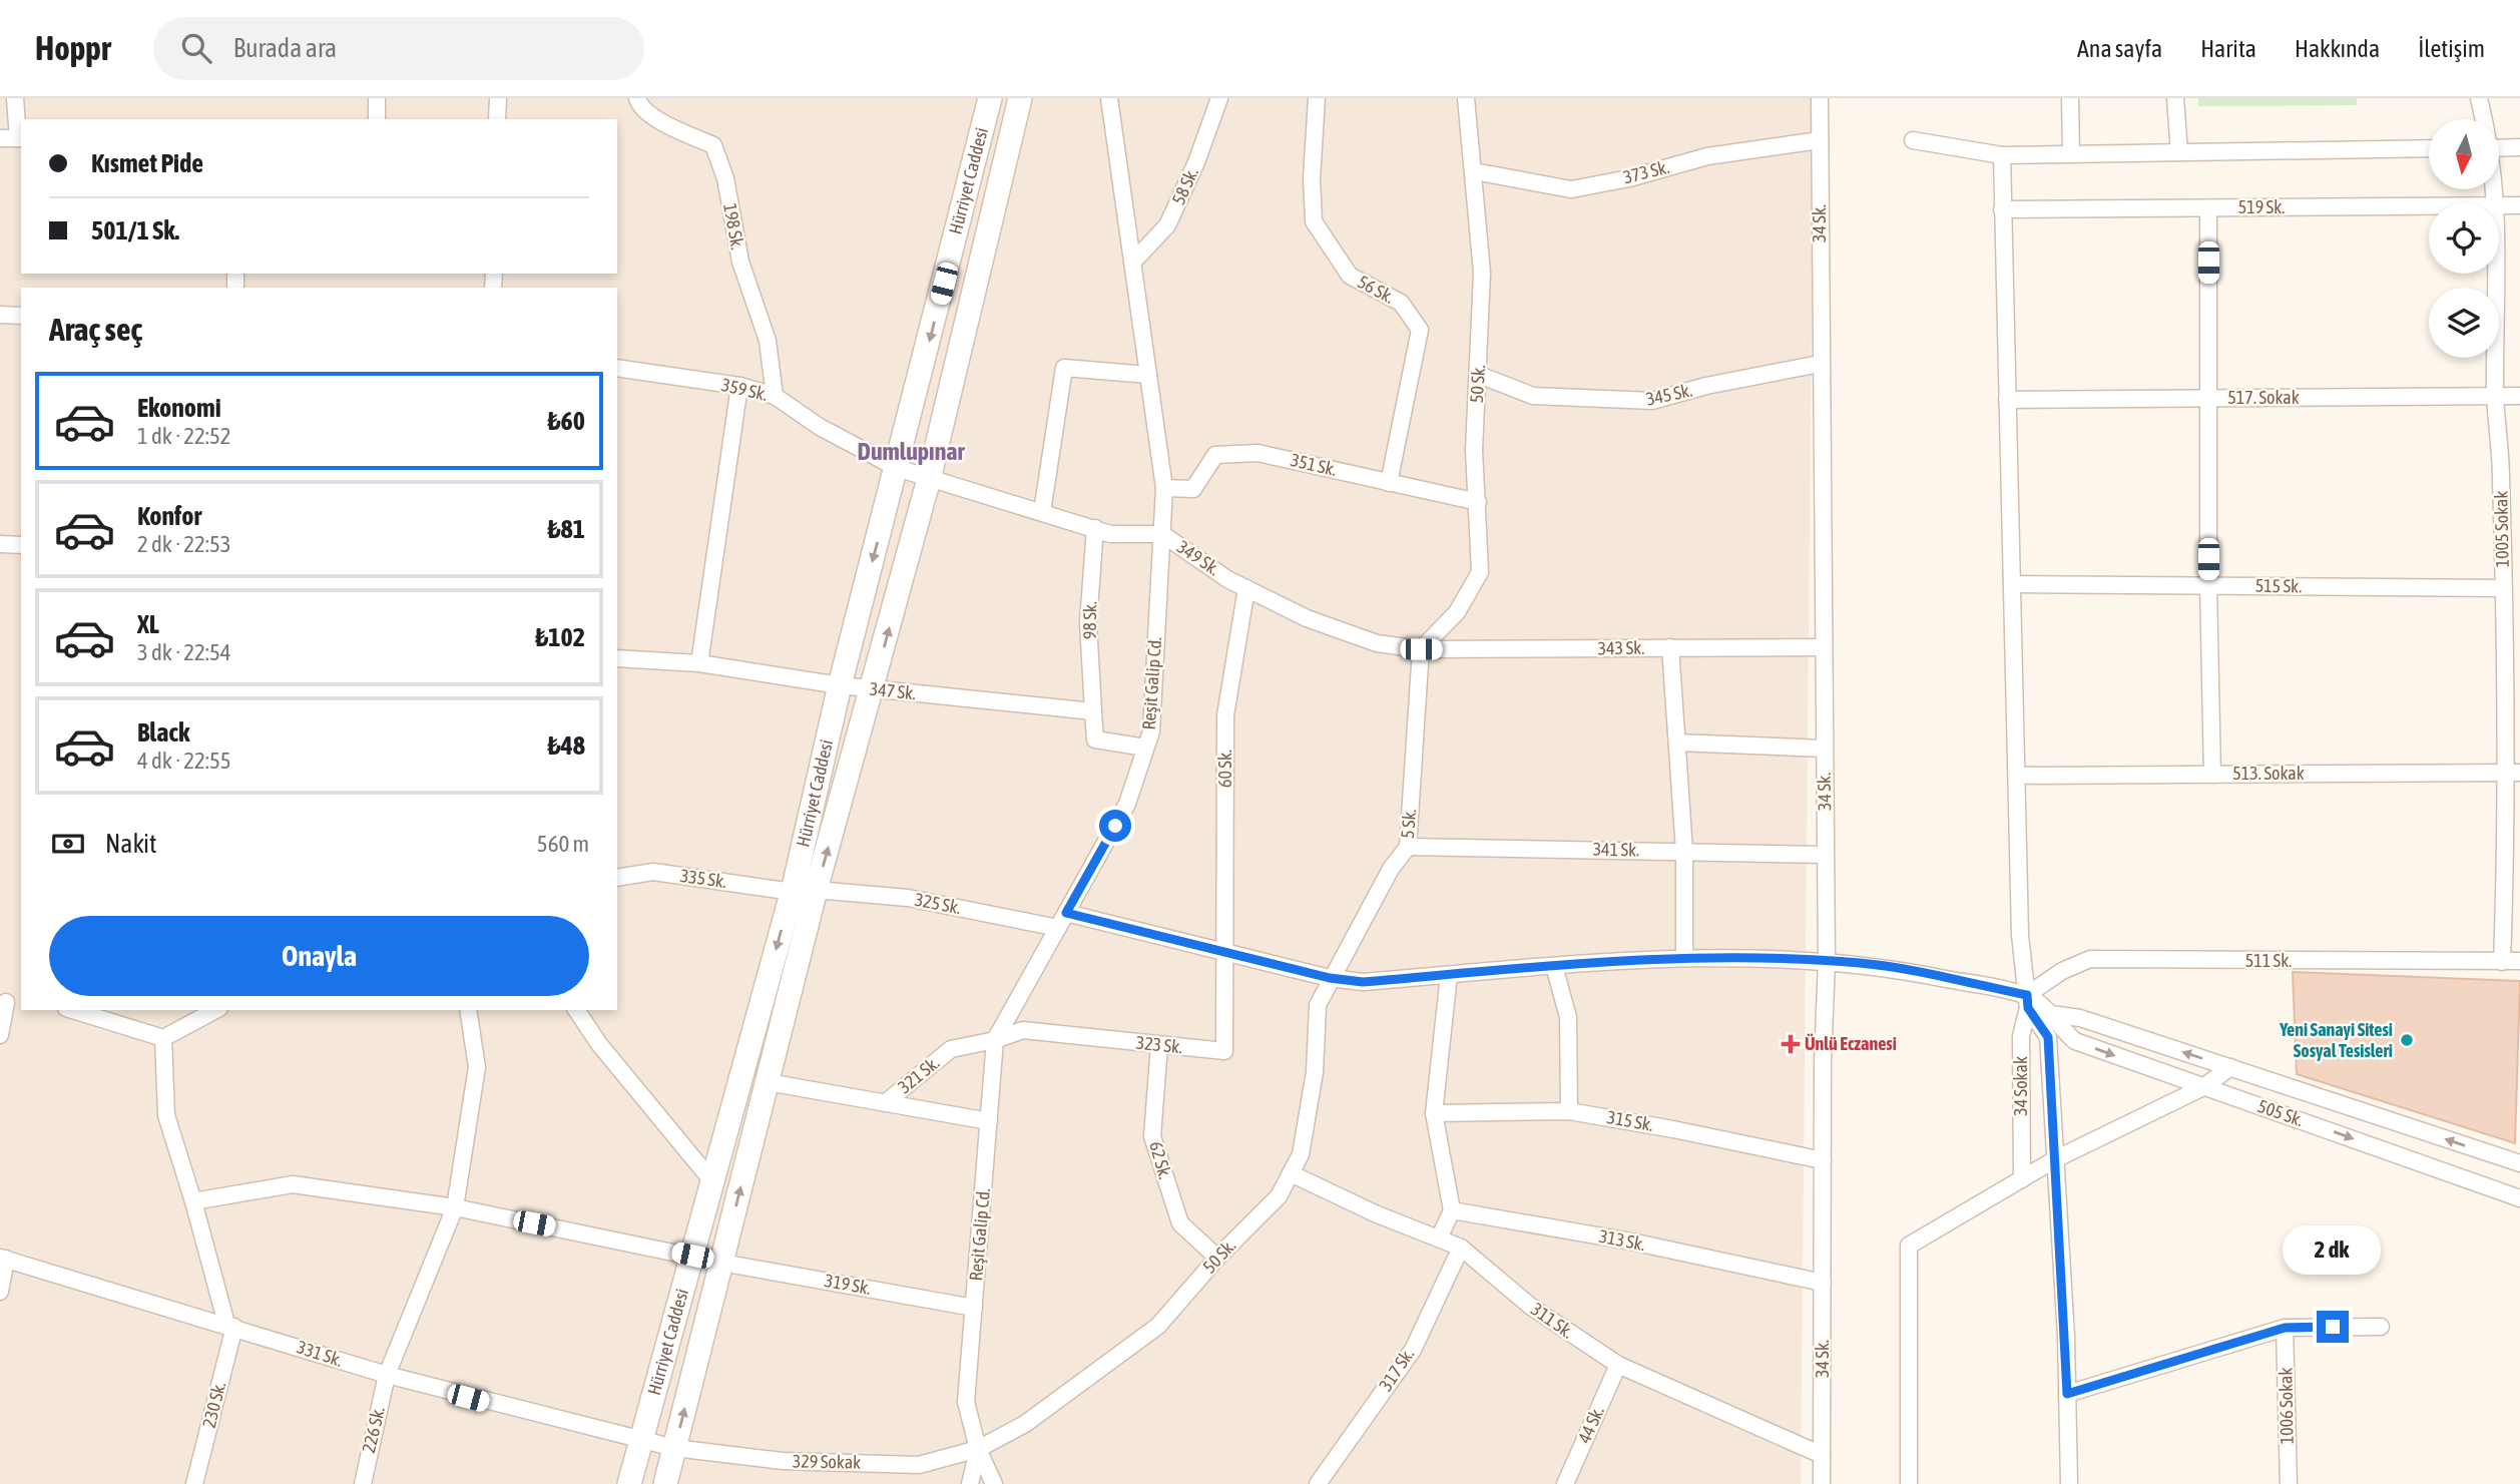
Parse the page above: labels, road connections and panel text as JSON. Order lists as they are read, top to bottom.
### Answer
{
  "streets": {
    "main road": ["Hürriyet Caddesi"],
    "street": [
      "373 Sk.",
      "58 Sk.",
      "519 Sk.",
      "34 Sk.",
      "198 Sk.",
      "56 Sk.",
      "50 Sk.",
      "359 Sk.",
      "345 Sk.",
      "517. Sokak",
      "351 Sk.",
      "1005 Sokak",
      "349 Sk.",
      "515 Sk.",
      "98 Sk.",
      "343 Sk.",
      "Reşit Galip Cd.",
      "347 Sk.",
      "60 Sk.",
      "513. Sokak",
      "5 Sk.",
      "341 Sk.",
      "335 Sk.",
      "325 Sk.",
      "511 Sk.",
      "323 Sk.",
      "321 Sk.",
      "34 Sokak",
      "505 Sk.",
      "315 Sk.",
      "62 Sk.",
      "313 Sk.",
      "319 Sk.",
      "311 Sk.",
      "331 Sk.",
      "317 Sk.",
      "230 Sk.",
      "1006 Sokak",
      "44 Sk.",
      "226 Sk.",
      "329 Sokak"
    ]
  },
  "crossings": [
    ["373 Sk.", "34 Sk."],
    ["373 Sk.", "50 Sk."],
    ["Hürriyet Caddesi", "359 Sk."],
    ["Hürriyet Caddesi", "349 Sk."],
    ["Hürriyet Caddesi", "347 Sk."],
    ["Hürriyet Caddesi", "335 Sk."],
    ["Hürriyet Caddesi", "325 Sk."],
    ["Hürriyet Caddesi", "321 Sk."],
    ["Hürriyet Caddesi", "319 Sk."],
    ["Hürriyet Caddesi", "331 Sk."],
    ["Hürriyet Caddesi", "329 Sokak"],
    ["58 Sk.", "Reşit Galip Cd."],
    ["34 Sk.", "345 Sk."],
    ["34 Sk.", "343 Sk."],
    ["34 Sk.", "341 Sk."],
    ["34 Sk.", "325 Sk."],
    ["34 Sk.", "315 Sk."],
    ["34 Sk.", "313 Sk."],
    ["34 Sk.", "311 Sk."],
    ["198 Sk.", "359 Sk."],
    ["56 Sk.", "351 Sk."],
    ["50 Sk.", "345 Sk."],
    ["50 Sk.", "351 Sk."],
    ["50 Sk.", "349 Sk."],
    ["50 Sk.", "343 Sk."],
    ["50 Sk.", "Reşit Galip Cd."],
    ["50 Sk.", "5 Sk."],
    ["50 Sk.", "325 Sk."],
    ["50 Sk.", "62 Sk."],
    ["50 Sk.", "311 Sk."],
    ["50 Sk.", "329 Sokak"],
    ["359 Sk.", "349 Sk."],
    ["517. Sokak", "1005 Sokak"],
    ["351 Sk.", "Reşit Galip Cd."],
    ["1005 Sokak", "515 Sk."],
    ["1005 Sokak", "513. Sokak"],
    ["1005 Sokak", "511 Sk."],
    ["349 Sk.", "98 Sk."],
    ["349 Sk.", "343 Sk."],
    ["349 Sk.", "Reşit Galip Cd."],
    ["349 Sk.", "60 Sk."],
    ["349 Sk.", "5 Sk."],
    ["98 Sk.", "347 Sk."],
    ["343 Sk.", "5 Sk."],
    ["Reşit Galip Cd.", "325 Sk."],
    ["Reşit Galip Cd.", "323 Sk."],
    ["Reşit Galip Cd.", "321 Sk."],
    ["Reşit Galip Cd.", "319 Sk."],
    ["Reşit Galip Cd.", "329 Sokak"],
    ["60 Sk.", "325 Sk."],
    ["60 Sk.", "323 Sk."],
    ["5 Sk.", "341 Sk."],
    ["5 Sk.", "325 Sk."],
    ["335 Sk.", "325 Sk."],
    ["325 Sk.", "323 Sk."],
    ["325 Sk.", "505 Sk."],
    ["511 Sk.", "34 Sokak"],
    ["511 Sk.", "505 Sk."],
    ["323 Sk.", "321 Sk."],
    ["323 Sk.", "62 Sk."],
    ["34 Sokak", "505 Sk."],
    ["319 Sk.", "226 Sk."],
    ["311 Sk.", "317 Sk."],
    ["311 Sk.", "44 Sk."],
    ["331 Sk.", "230 Sk."],
    ["331 Sk.", "226 Sk."],
    ["331 Sk.", "329 Sokak"]
  ],
  "districts": ["Dumlupınar"],
  "places": {
    "other": ["Yeni Sanayi Sitesi Sosyal Tesisleri"],
    "health": ["Ünlü Eczanesi"]
  },
  "north": "bottom",
  "page": {
    "header": "Hoppr",
    "search": "Burada ara",
    "nav": [
      "Ana sayfa",
      "Harita",
      "Hakkında",
      "İletişim"
    ],
    "banner": ["Kısmet Pide", "501/1 Sk."],
    "heading": "Araç seç",
    "list": [
      {
        "name": "Ekonomi",
        "note": "1 dk · 22:52",
        "value": "₺60"
      },
      {
        "name": "Konfor",
        "note": "2 dk · 22:53",
        "value": "₺81"
      },
      {
        "name": "XL",
        "note": "3 dk · 22:54",
        "value": "₺102"
      },
      {
        "name": "Black",
        "note": "4 dk · 22:55",
        "value": "₺48"
      }
    ],
    "pay": ["Nakit", "560 m"],
    "buttons": "Onayla",
    "bubble": "2 dk"
  }
}
